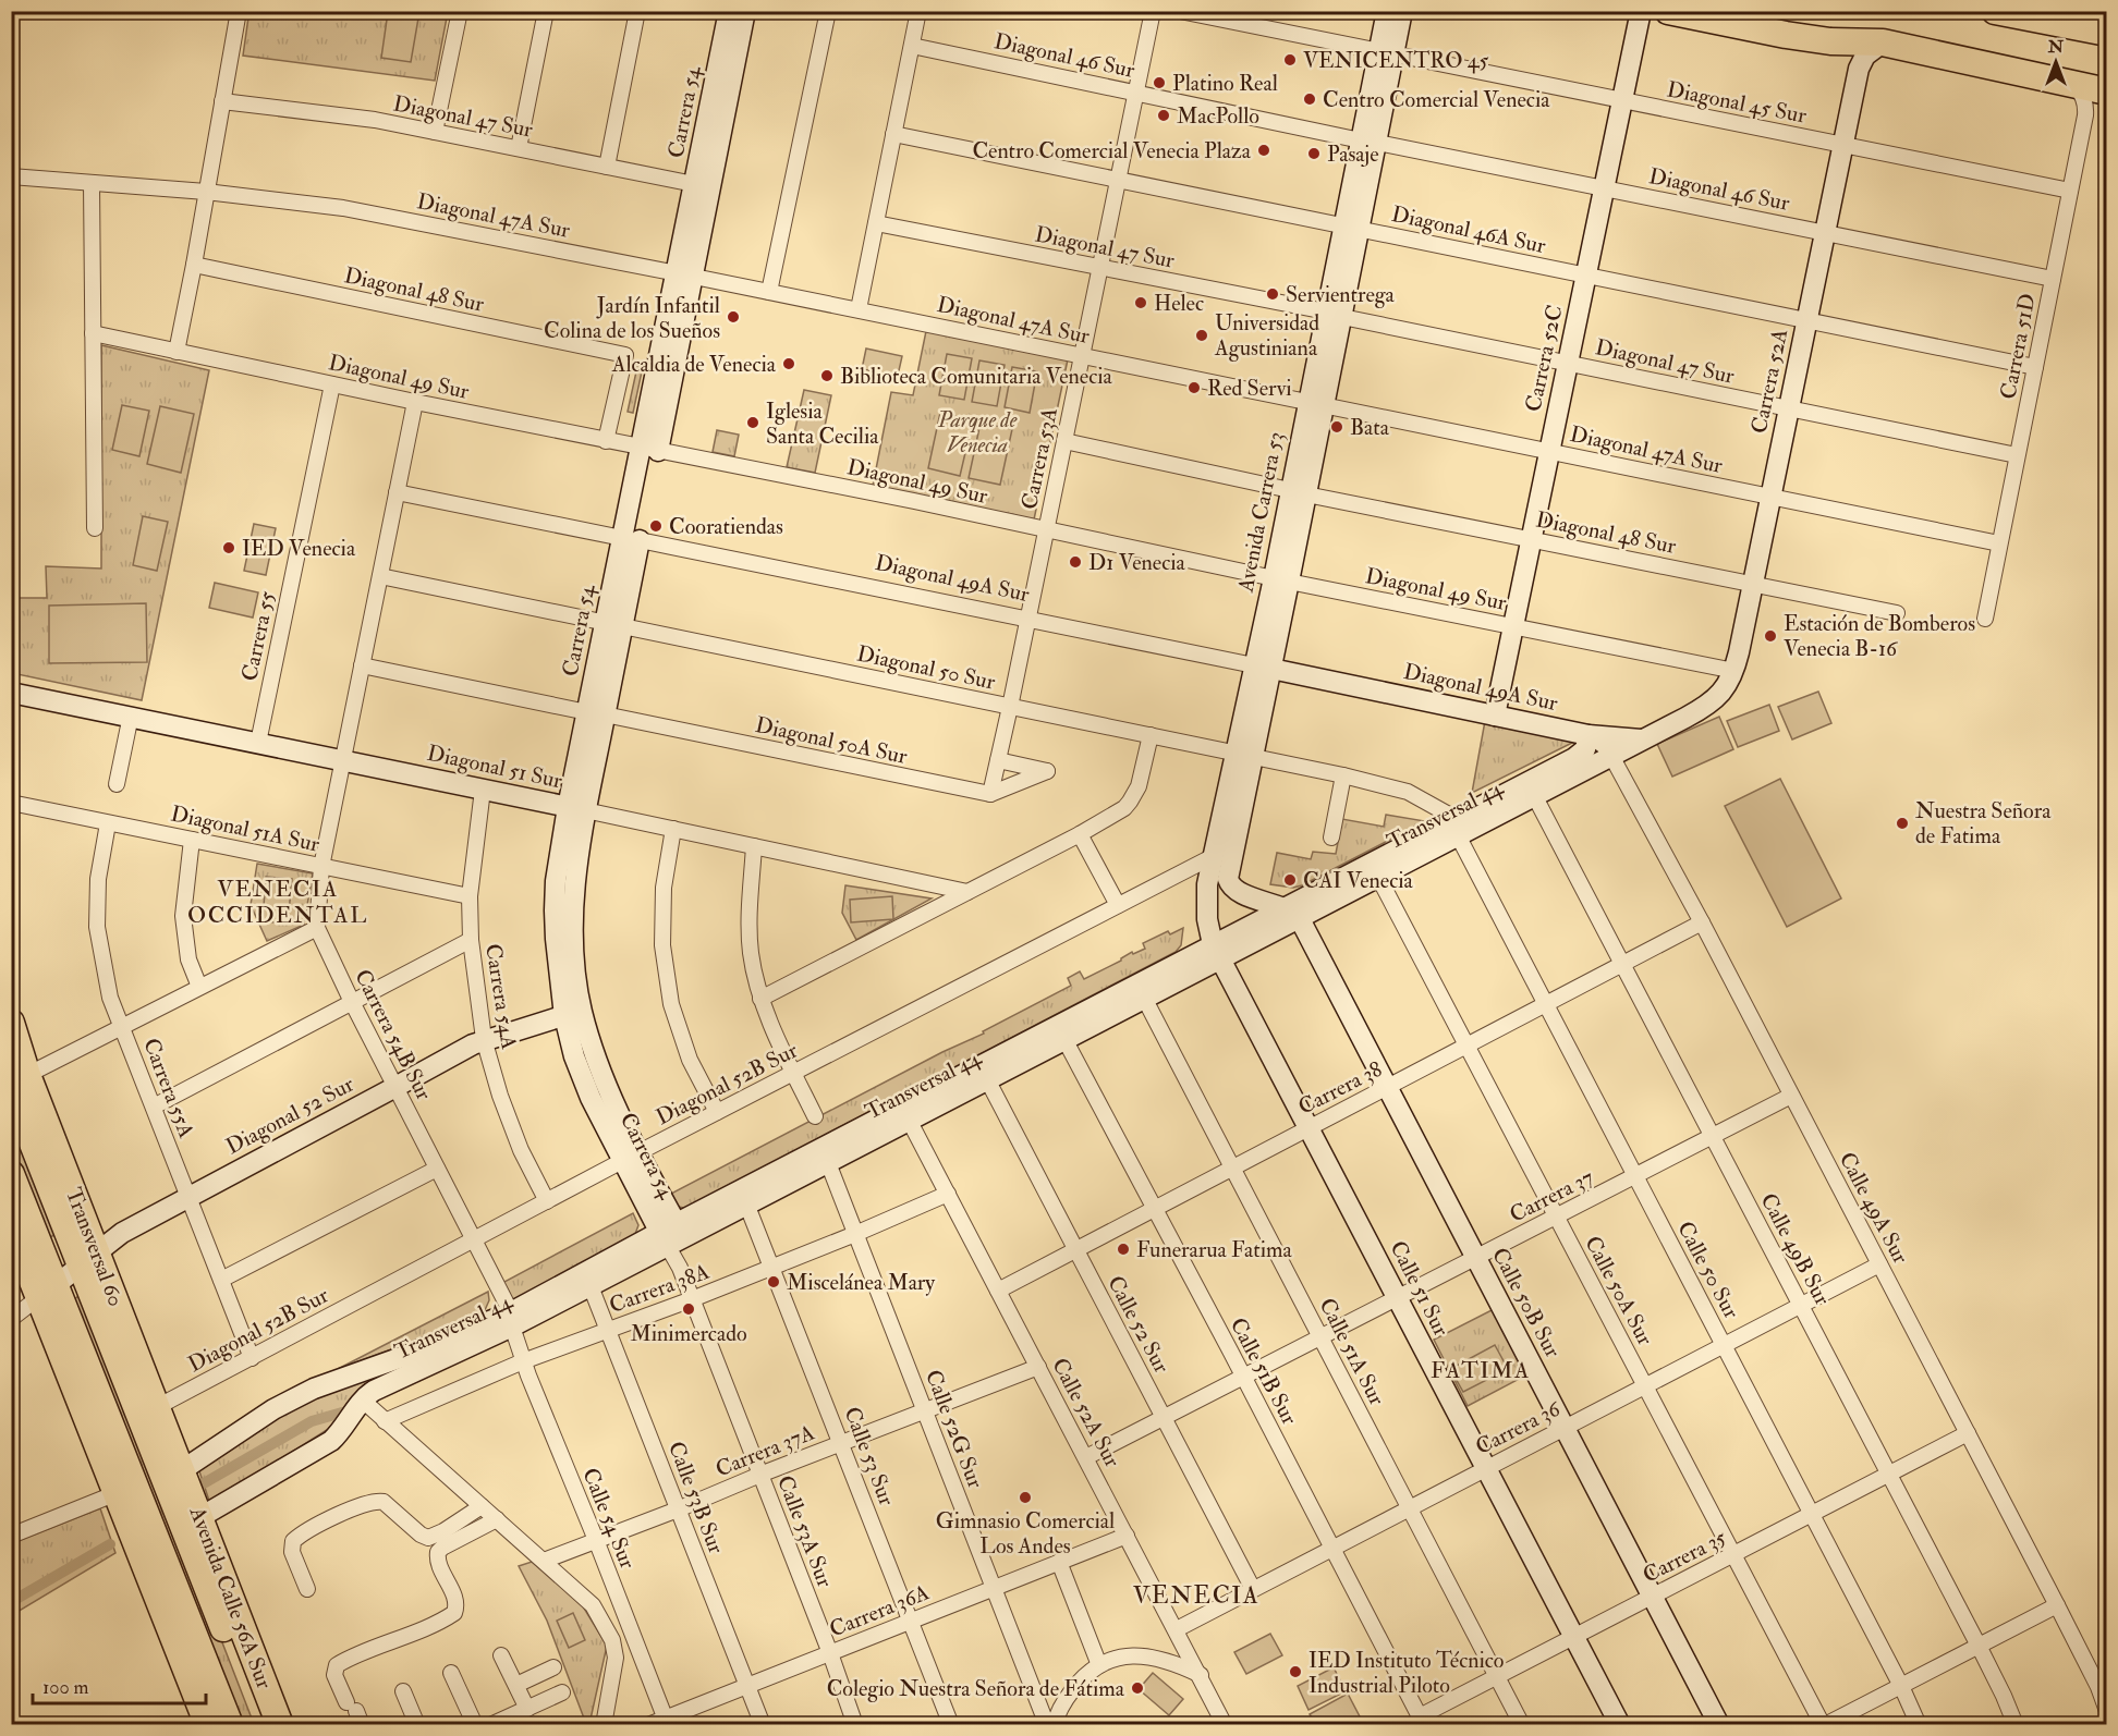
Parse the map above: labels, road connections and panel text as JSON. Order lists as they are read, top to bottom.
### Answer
{
  "streets": {
    "highway": ["Transversal 60", "Avenida Calle 56A Sur"],
    "street": [
      "Diagonal 46 Sur",
      "Diagonal 45 Sur",
      "Carrera 54",
      "Diagonal 47 Sur",
      "Diagonal 47A Sur",
      "Diagonal 46A Sur",
      "Diagonal 48 Sur",
      "Carrera 51D",
      "Carrera 52C",
      "Diagonal 49 Sur",
      "Carrera 52A",
      "Carrera 53A",
      "Avenida Carrera 53",
      "Diagonal 49A Sur",
      "Carrera 55",
      "Diagonal 50 Sur",
      "Diagonal 50A Sur",
      "Diagonal 51 Sur",
      "Transversal 44",
      "Diagonal 51A Sur",
      "Carrera 54A",
      "Carrera 54B Sur",
      "Diagonal 52B Sur",
      "Carrera 55A",
      "Carrera 38",
      "Diagonal 52 Sur",
      "Carrera 37",
      "Calle 49A Sur",
      "Calle 49B Sur",
      "Calle 50 Sur",
      "Carrera 38A",
      "Calle 51 Sur",
      "Calle 50A Sur",
      "Calle 50B Sur",
      "Calle 52 Sur",
      "Calle 51A Sur",
      "Calle 51B Sur",
      "Calle 52A Sur",
      "Carrera 36",
      "Calle 52G Sur",
      "Carrera 37A",
      "Calle 53 Sur",
      "Calle 53B Sur",
      "Calle 54 Sur",
      "Calle 53A Sur",
      "Carrera 35",
      "Carrera 36A"
    ]
  },
  "crossings": [
    ["Diagonal 46 Sur", "Carrera 51D"],
    ["Diagonal 46 Sur", "Carrera 52C"],
    ["Diagonal 46 Sur", "Carrera 52A"],
    ["Diagonal 46 Sur", "Carrera 53A"],
    ["Diagonal 46 Sur", "Avenida Carrera 53"],
    ["Diagonal 45 Sur", "Carrera 51D"],
    ["Diagonal 45 Sur", "Carrera 52C"],
    ["Diagonal 45 Sur", "Carrera 52A"],
    ["Diagonal 45 Sur", "Avenida Carrera 53"],
    ["Carrera 54", "Diagonal 47 Sur"],
    ["Carrera 54", "Diagonal 47A Sur"],
    ["Carrera 54", "Diagonal 49 Sur"],
    ["Carrera 54", "Diagonal 49A Sur"],
    ["Carrera 54", "Diagonal 50 Sur"],
    ["Carrera 54", "Diagonal 50A Sur"],
    ["Carrera 54", "Diagonal 51 Sur"],
    ["Carrera 54", "Transversal 44"],
    ["Carrera 54", "Diagonal 52B Sur"],
    ["Carrera 54", "Diagonal 52 Sur"],
    ["Carrera 54", "Calle 53A Sur"],
    ["Diagonal 47 Sur", "Carrera 51D"],
    ["Diagonal 47 Sur", "Carrera 52C"],
    ["Diagonal 47 Sur", "Carrera 52A"],
    ["Diagonal 47 Sur", "Carrera 53A"],
    ["Diagonal 47 Sur", "Avenida Carrera 53"],
    ["Diagonal 47A Sur", "Carrera 51D"],
    ["Diagonal 47A Sur", "Carrera 52C"],
    ["Diagonal 47A Sur", "Carrera 52A"],
    ["Diagonal 47A Sur", "Carrera 53A"],
    ["Diagonal 47A Sur", "Avenida Carrera 53"],
    ["Diagonal 46A Sur", "Carrera 51D"],
    ["Diagonal 46A Sur", "Carrera 52C"],
    ["Diagonal 46A Sur", "Carrera 52A"],
    ["Diagonal 46A Sur", "Carrera 53A"],
    ["Diagonal 46A Sur", "Avenida Carrera 53"],
    ["Diagonal 48 Sur", "Carrera 52C"],
    ["Diagonal 48 Sur", "Diagonal 49 Sur"],
    ["Diagonal 48 Sur", "Carrera 52A"],
    ["Diagonal 48 Sur", "Carrera 53A"],
    ["Diagonal 48 Sur", "Avenida Carrera 53"],
    ["Carrera 52C", "Diagonal 49 Sur"],
    ["Carrera 52C", "Diagonal 49A Sur"],
    ["Diagonal 49 Sur", "Carrera 52A"],
    ["Diagonal 49 Sur", "Carrera 53A"],
    ["Diagonal 49 Sur", "Avenida Carrera 53"],
    ["Diagonal 49 Sur", "Carrera 55"],
    ["Diagonal 49 Sur", "Carrera 54B Sur"],
    ["Carrera 52A", "Transversal 44"],
    ["Carrera 53A", "Diagonal 49A Sur"],
    ["Carrera 53A", "Diagonal 50 Sur"],
    ["Carrera 53A", "Diagonal 50A Sur"],
    ["Avenida Carrera 53", "Diagonal 49A Sur"],
    ["Avenida Carrera 53", "Diagonal 50 Sur"],
    ["Avenida Carrera 53", "Transversal 44"],
    ["Avenida Carrera 53", "Diagonal 52B Sur"],
    ["Avenida Carrera 53", "Calle 51 Sur"],
    ["Avenida Carrera 53", "Calle 50B Sur"],
    ["Diagonal 49A Sur", "Transversal 44"],
    ["Diagonal 49A Sur", "Carrera 54B Sur"],
    ["Diagonal 49A Sur", "Calle 49A Sur"],
    ["Carrera 55", "Diagonal 51 Sur"],
    ["Diagonal 50 Sur", "Transversal 44"],
    ["Diagonal 50 Sur", "Carrera 54B Sur"],
    ["Diagonal 50 Sur", "Calle 50 Sur"],
    ["Diagonal 50A Sur", "Carrera 54B Sur"],
    ["Diagonal 51 Sur", "Carrera 54A"],
    ["Diagonal 51 Sur", "Carrera 54B Sur"],
    ["Transversal 44", "Carrera 54B Sur"],
    ["Transversal 44", "Calle 49A Sur"],
    ["Transversal 44", "Transversal 60"],
    ["Transversal 44", "Calle 49B Sur"],
    ["Transversal 44", "Calle 50 Sur"],
    ["Transversal 44", "Calle 51 Sur"],
    ["Transversal 44", "Calle 50A Sur"],
    ["Transversal 44", "Calle 50B Sur"],
    ["Transversal 44", "Calle 52 Sur"],
    ["Transversal 44", "Calle 51A Sur"],
    ["Transversal 44", "Calle 51B Sur"],
    ["Transversal 44", "Calle 52A Sur"],
    ["Transversal 44", "Calle 52G Sur"],
    ["Transversal 44", "Calle 53 Sur"],
    ["Transversal 44", "Calle 53B Sur"],
    ["Transversal 44", "Calle 54 Sur"],
    ["Transversal 44", "Calle 53A Sur"],
    ["Transversal 44", "Avenida Calle 56A Sur"],
    ["Diagonal 51A Sur", "Carrera 54A"],
    ["Diagonal 51A Sur", "Carrera 54B Sur"],
    ["Diagonal 51A Sur", "Carrera 55A"],
    ["Carrera 54A", "Diagonal 52B Sur"],
    ["Carrera 54A", "Diagonal 52 Sur"],
    ["Carrera 54B Sur", "Diagonal 52B Sur"],
    ["Carrera 54B Sur", "Diagonal 52 Sur"],
    ["Carrera 54B Sur", "Calle 54 Sur"],
    ["Diagonal 52B Sur", "Carrera 55A"],
    ["Diagonal 52B Sur", "Transversal 60"],
    ["Carrera 55A", "Diagonal 52 Sur"],
    ["Carrera 38", "Calle 49A Sur"],
    ["Carrera 38", "Calle 49B Sur"],
    ["Carrera 38", "Calle 50 Sur"],
    ["Carrera 38", "Calle 51 Sur"],
    ["Carrera 38", "Calle 50A Sur"],
    ["Carrera 38", "Calle 50B Sur"],
    ["Carrera 38", "Calle 52 Sur"],
    ["Carrera 38", "Calle 51A Sur"],
    ["Carrera 38", "Calle 51B Sur"],
    ["Carrera 38", "Calle 52A Sur"],
    ["Diagonal 52 Sur", "Transversal 60"],
    ["Carrera 37", "Calle 49A Sur"],
    ["Carrera 37", "Calle 49B Sur"],
    ["Carrera 37", "Calle 50 Sur"],
    ["Carrera 37", "Calle 51 Sur"],
    ["Carrera 37", "Calle 50A Sur"],
    ["Carrera 37", "Calle 50B Sur"],
    ["Carrera 37", "Calle 52 Sur"],
    ["Carrera 37", "Calle 51A Sur"],
    ["Carrera 37", "Calle 51B Sur"],
    ["Carrera 37", "Calle 52A Sur"],
    ["Calle 49A Sur", "Carrera 36"],
    ["Calle 49A Sur", "Carrera 35"],
    ["Transversal 60", "Avenida Calle 56A Sur"],
    ["Calle 49B Sur", "Carrera 36"],
    ["Calle 49B Sur", "Carrera 35"],
    ["Calle 50 Sur", "Carrera 36"],
    ["Calle 50 Sur", "Carrera 35"],
    ["Carrera 38A", "Calle 52A Sur"],
    ["Carrera 38A", "Calle 52G Sur"],
    ["Carrera 38A", "Calle 53 Sur"],
    ["Carrera 38A", "Calle 53B Sur"],
    ["Carrera 38A", "Calle 54 Sur"],
    ["Carrera 38A", "Calle 53A Sur"],
    ["Calle 51 Sur", "Carrera 36"],
    ["Calle 51 Sur", "Carrera 35"],
    ["Calle 50A Sur", "Carrera 36"],
    ["Calle 50A Sur", "Carrera 35"],
    ["Calle 50B Sur", "Carrera 36"],
    ["Calle 50B Sur", "Carrera 35"],
    ["Calle 52 Sur", "Carrera 36"],
    ["Calle 51A Sur", "Carrera 36"],
    ["Calle 51A Sur", "Carrera 35"],
    ["Calle 51B Sur", "Carrera 36"],
    ["Calle 51B Sur", "Carrera 35"],
    ["Calle 52A Sur", "Carrera 36"],
    ["Calle 52A Sur", "Carrera 37A"],
    ["Calle 52A Sur", "Carrera 36A"],
    ["Calle 52G Sur", "Carrera 37A"],
    ["Calle 52G Sur", "Carrera 36A"],
    ["Carrera 37A", "Calle 53 Sur"],
    ["Carrera 37A", "Calle 53B Sur"],
    ["Carrera 37A", "Calle 54 Sur"],
    ["Carrera 37A", "Calle 53A Sur"],
    ["Calle 53 Sur", "Carrera 36A"],
    ["Calle 53B Sur", "Carrera 36A"],
    ["Calle 54 Sur", "Carrera 36A"],
    ["Calle 53A Sur", "Carrera 36A"]
  ],
  "districts": ["VENECIA OCCIDENTAL", "FATIMA", "VENECIA"],
  "parks": ["Parque de Venecia"],
  "places": [
    "VENICENTRO 45",
    "Platino Real",
    "Centro Comercial Venecia",
    "MacPollo",
    "Centro Comercial Venecia Plaza",
    "Pasaje",
    "Servientrega",
    "Helec",
    "Jardín Infantil Colina de los Sueños",
    "Universidad Agustiniana",
    "Alcaldia de Venecia",
    "Biblioteca Comunitaria Venecia",
    "Red Servi",
    "Iglesia Santa Cecilia",
    "Bata",
    "Cooratiendas",
    "IED Venecia",
    "D1 Venecia",
    "Estación de Bomberos Venecia B-16",
    "Nuestra Señora de Fatima",
    "CAI Venecia",
    "Funerarua Fatima",
    "Miscelánea Mary",
    "Minimercado",
    "Gimnasio Comercial Los Andes",
    "IED Instituto Técnico Industrial Piloto",
    "Colegio Nuestra Señora de Fátima"
  ],
  "scale_bar": "100 m",
  "north": "top"
}
